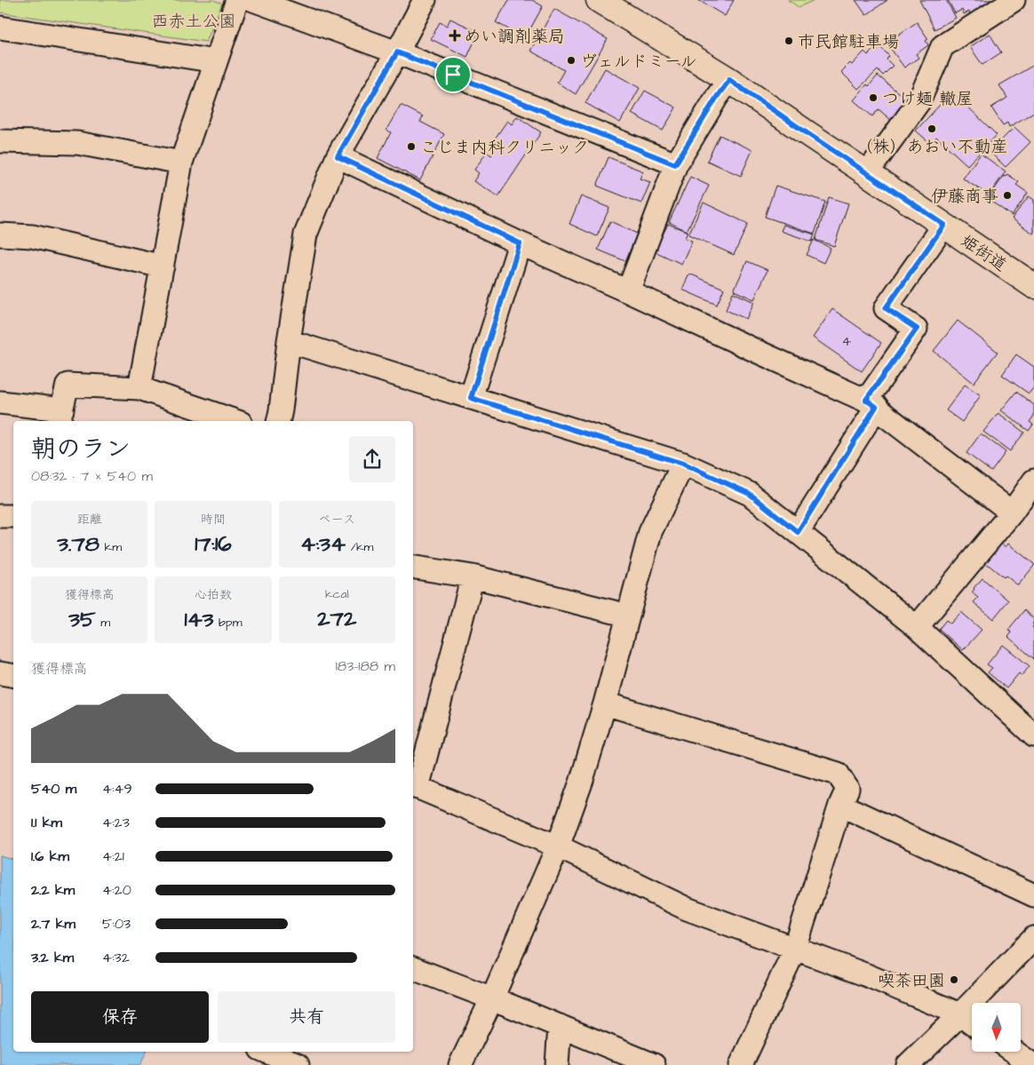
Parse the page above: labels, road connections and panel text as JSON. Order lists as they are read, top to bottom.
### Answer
{
  "streets": {
    "main road": ["姫街道"]
  },
  "parks": ["西赤土公園"],
  "places": {
    "health": ["めい調剤薬局"],
    "other": [
      "市民館駐車場",
      "ヴェルドミール",
      "つけ麺 轍屋",
      "（株）あおい不動産",
      "こじま内科クリニック",
      "伊藤商事",
      "喫茶田園"
    ]
  },
  "house_numbers": ["4"],
  "north": "bottom",
  "page": {
    "heading": ["朝のラン", "08:32 · 7 × 540 m"],
    "stats": [
      ["距離", "3.78 km"],
      ["時間", "17:16"],
      ["ペース", "4:34 /km"],
      ["獲得標高", "35 m"],
      ["心拍数", "143 bpm"],
      ["kcal", "272"]
    ],
    "chart": ["獲得標高", "183–188 m"],
    "list": [
      {
        "name": "540 m",
        "note": "4:49"
      },
      {
        "name": "1.1 km",
        "note": "4:23"
      },
      {
        "name": "1.6 km",
        "note": "4:21"
      },
      {
        "name": "2.2 km",
        "note": "4:20"
      },
      {
        "name": "2.7 km",
        "note": "5:03"
      },
      {
        "name": "3.2 km",
        "note": "4:32"
      }
    ],
    "buttons": ["保存", "共有"]
  }
}
